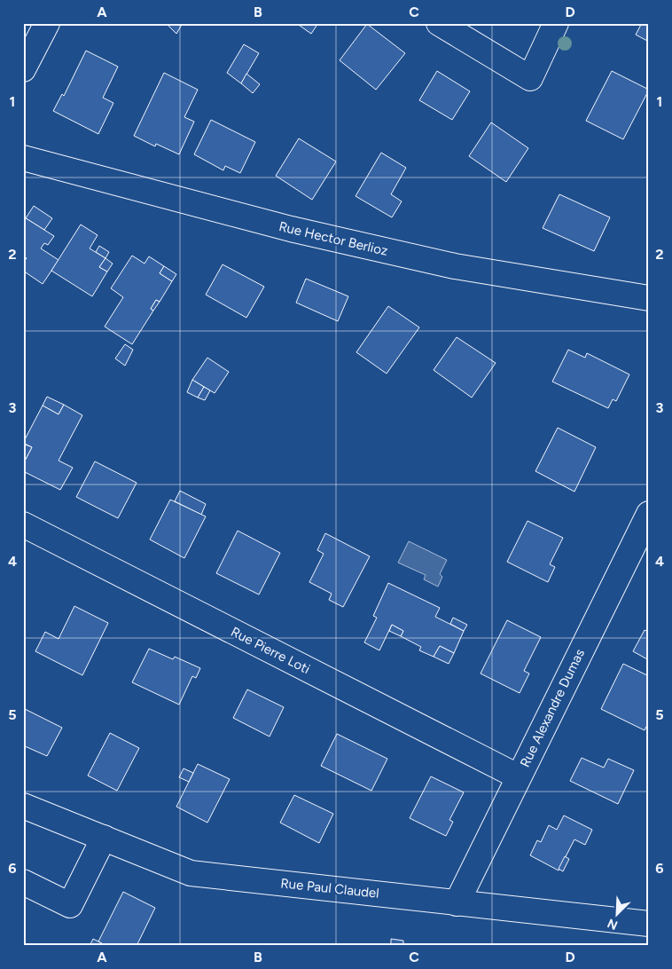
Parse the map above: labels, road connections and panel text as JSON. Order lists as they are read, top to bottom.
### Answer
{
  "streets": {
    "street": [
      "Rue Hector Berlioz",
      "Rue Pierre Loti",
      "Rue Alexandre Dumas",
      "Rue Paul Claudel"
    ]
  },
  "crossings": [
    ["Rue Pierre Loti", "Rue Alexandre Dumas"],
    ["Rue Alexandre Dumas", "Rue Paul Claudel"]
  ],
  "north": "bottom left",
  "grid": {
    "columns": [
      "A",
      "B",
      "C",
      "D"
    ],
    "rows": [
      "1",
      "2",
      "3",
      "4",
      "5",
      "6"
    ]
  }
}
